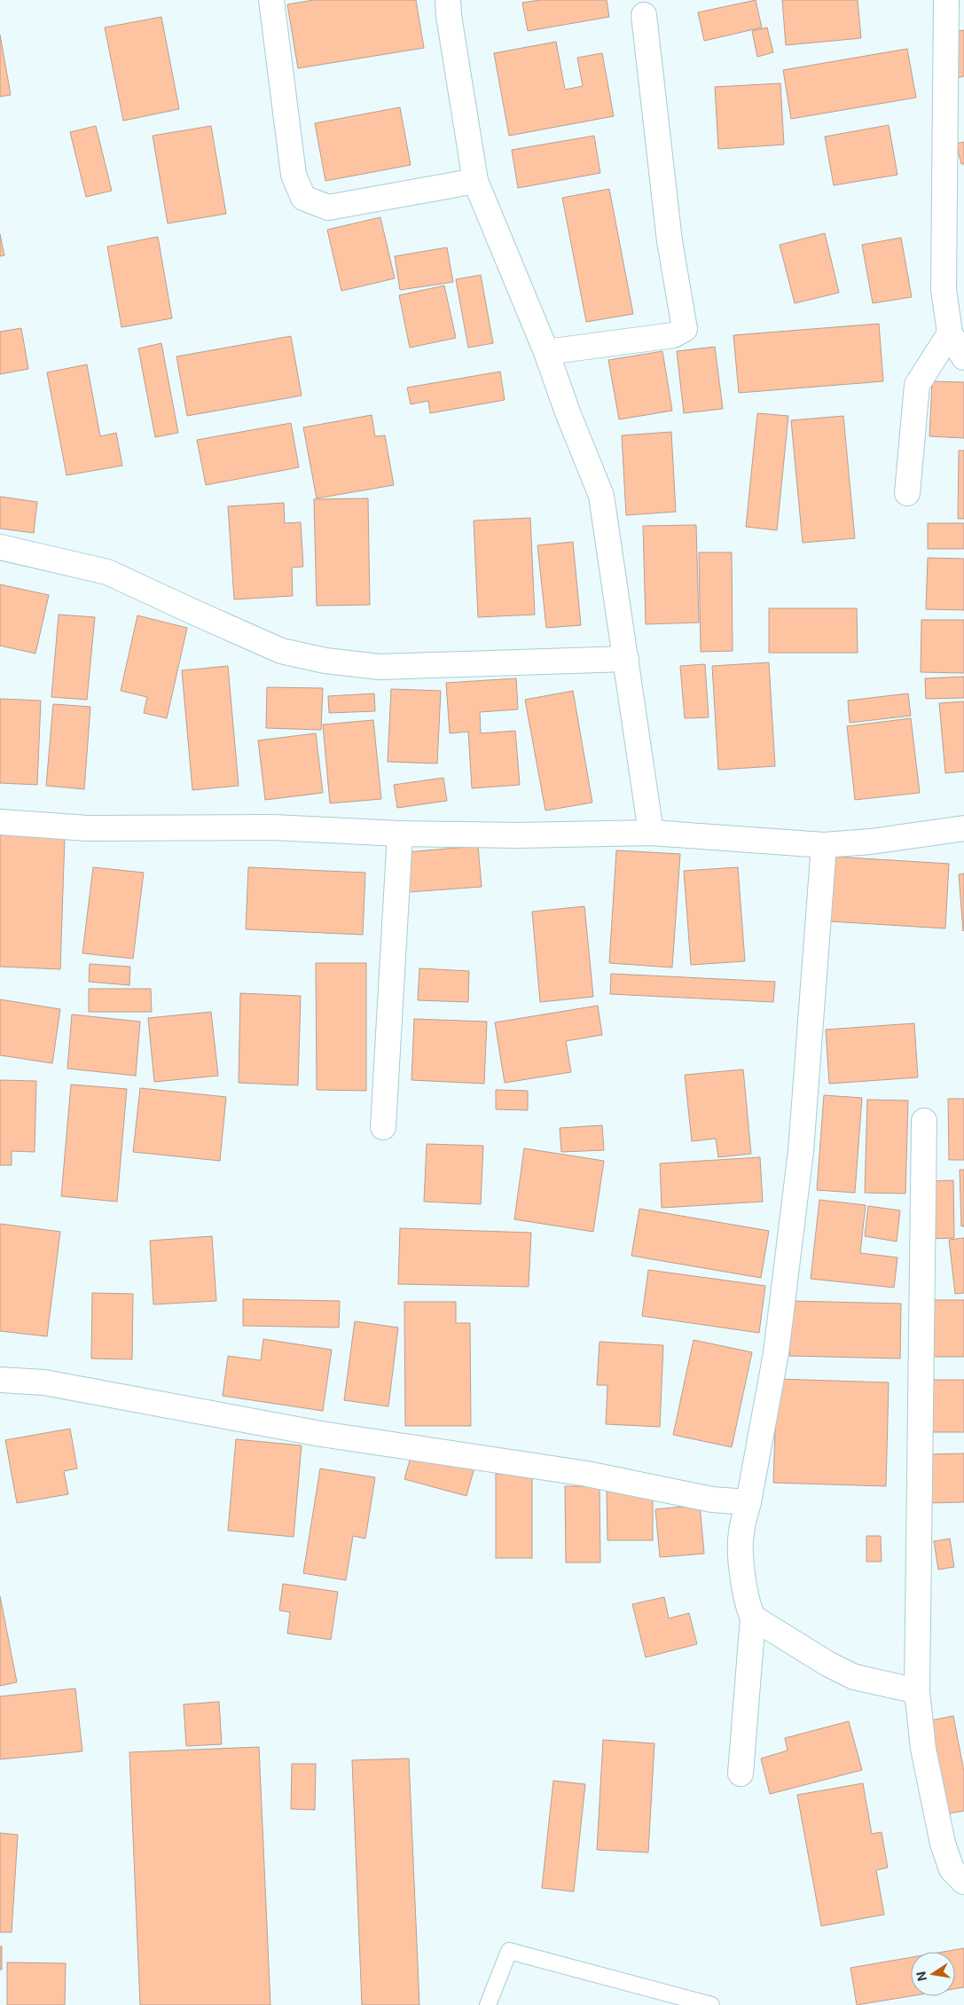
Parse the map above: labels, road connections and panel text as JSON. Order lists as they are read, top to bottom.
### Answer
{
  "north": "left"
}
